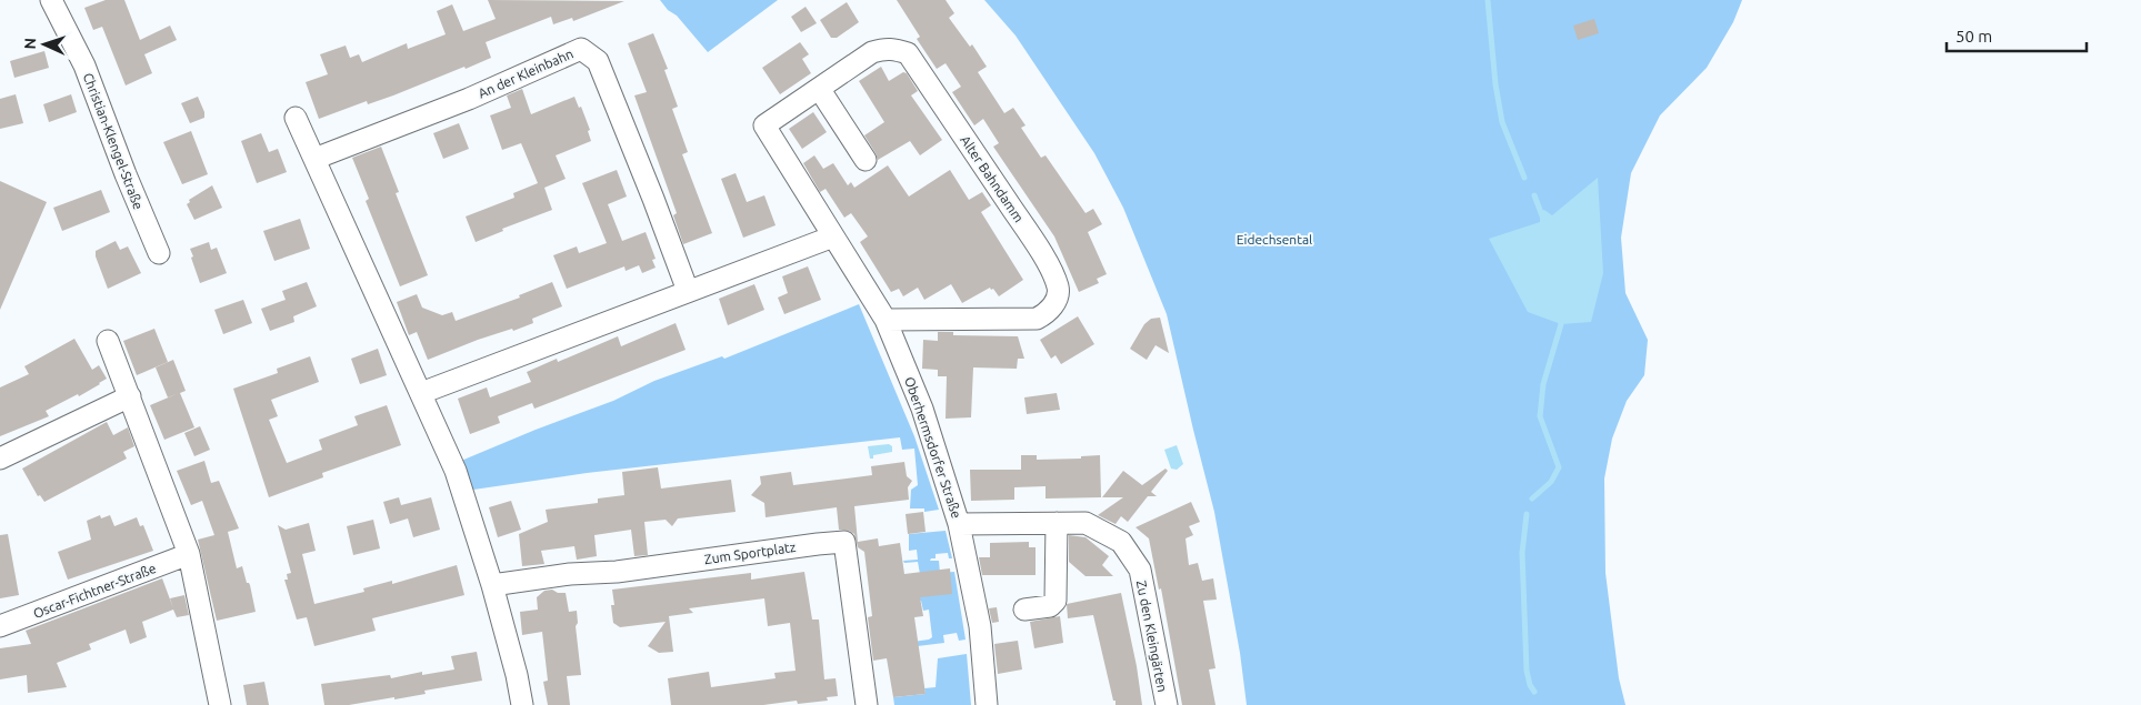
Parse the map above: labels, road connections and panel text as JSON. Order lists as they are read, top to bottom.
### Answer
{
  "streets": {
    "street": [
      "An der Kleinbahn",
      "Christian-Klengel-Straße",
      "Alter Bahndamm",
      "Oberhermsdorfer Straße",
      "Zum Sportplatz",
      "Oscar-Fichtner-Straße",
      "Zu den Kleingärten"
    ]
  },
  "crossings": [
    ["Alter Bahndamm", "Oberhermsdorfer Straße"],
    ["Oberhermsdorfer Straße", "Zu den Kleingärten"]
  ],
  "parks": ["Eidechsental"],
  "scale_bar": "50 m",
  "north": "left"
}
